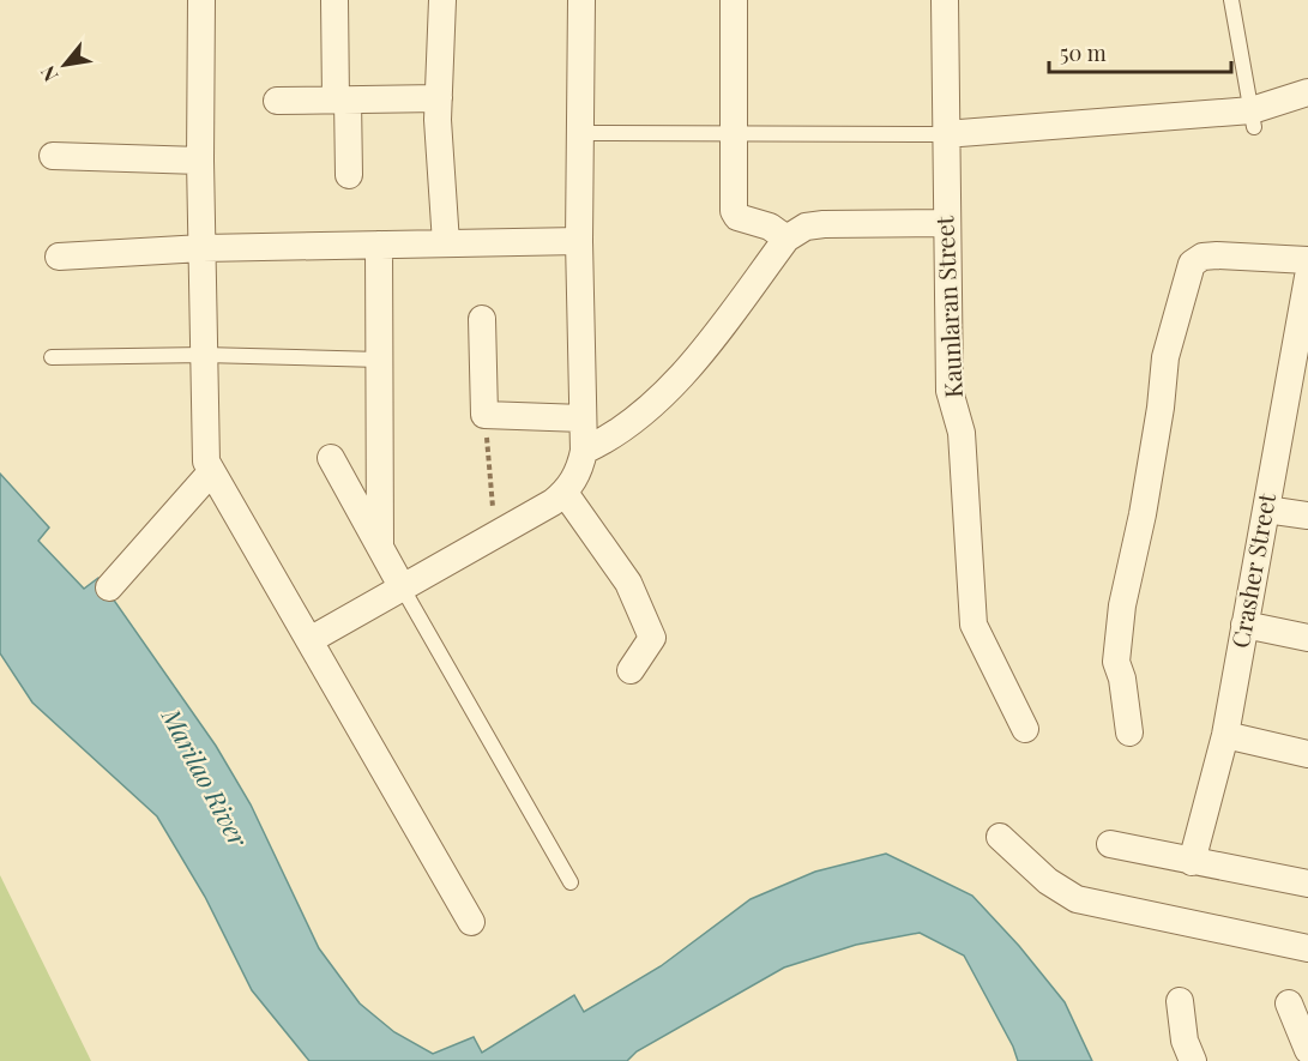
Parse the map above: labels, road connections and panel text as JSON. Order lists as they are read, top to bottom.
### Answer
{
  "streets": {
    "street": ["Kaunlaran Street", "Crasher Street"]
  },
  "water": ["Marilao River"],
  "scale_bar": "50 m",
  "north": "bottom left"
}
